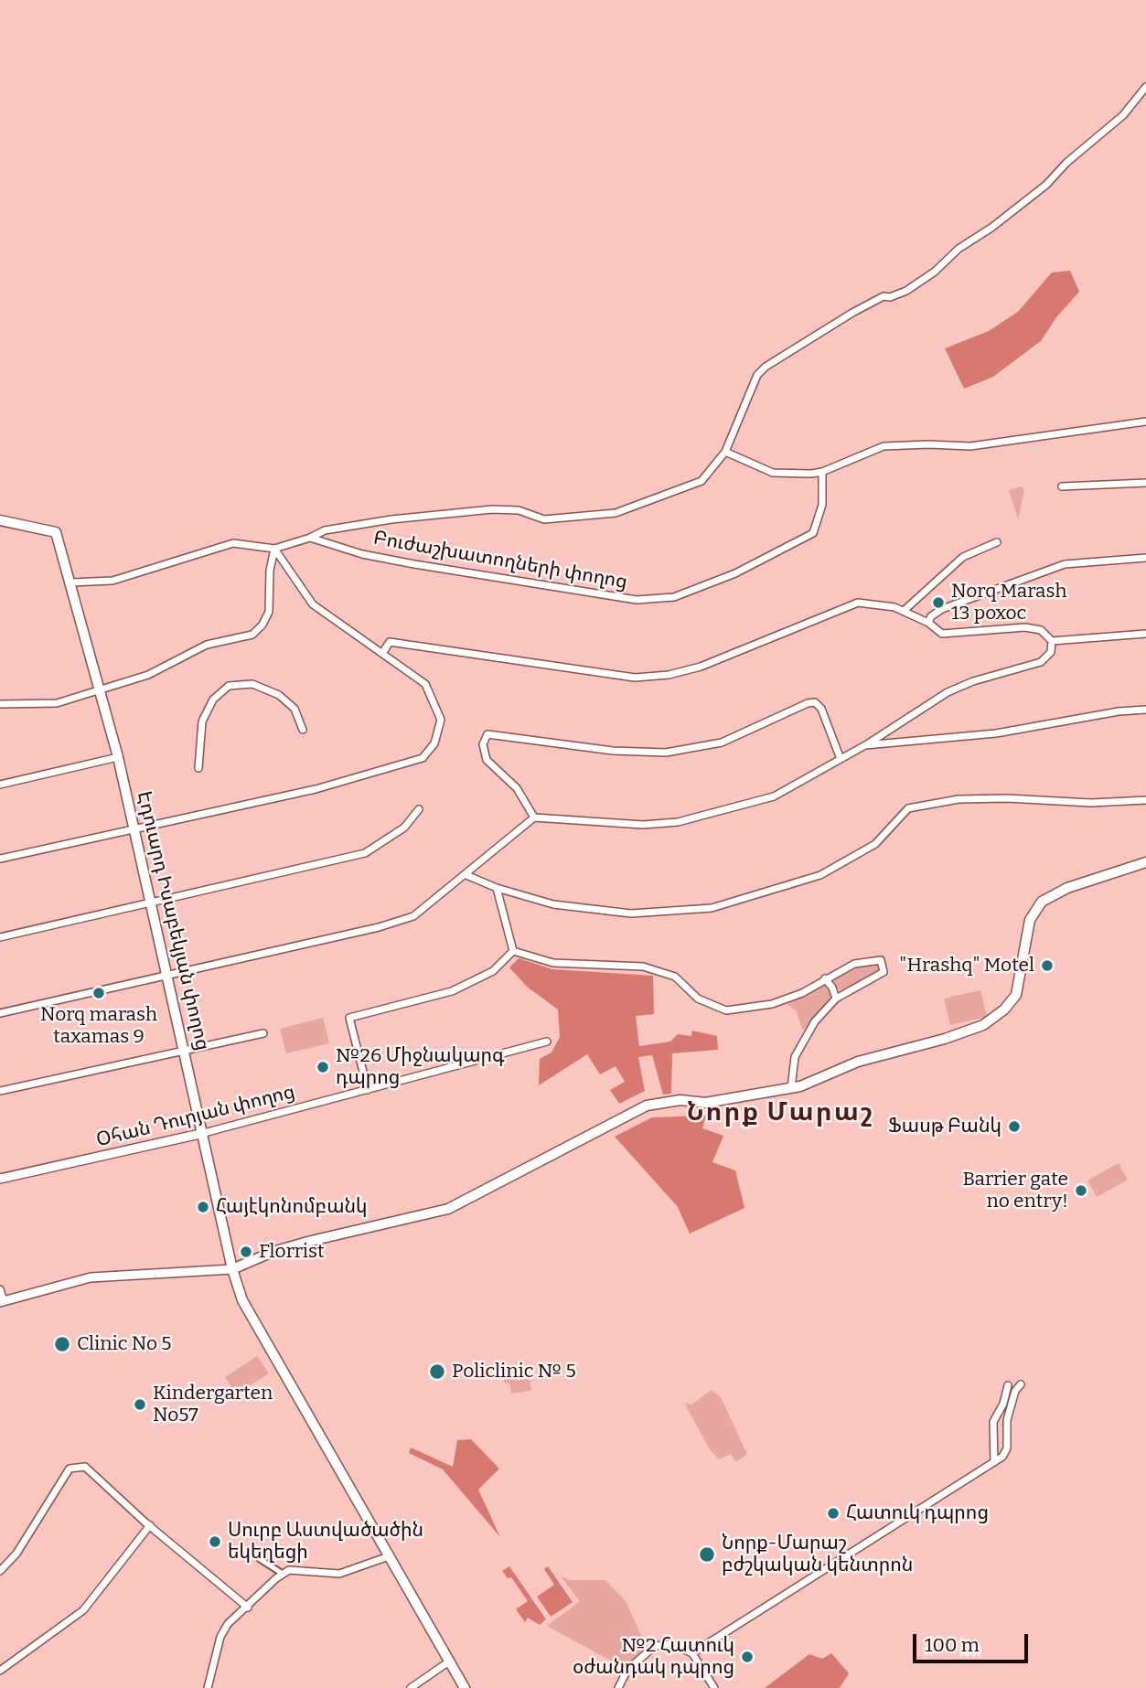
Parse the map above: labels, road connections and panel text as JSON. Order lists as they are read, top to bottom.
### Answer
{
  "streets": {
    "main road": ["Էդուարդ Իսաբեկյան փողոց"],
    "street": ["Բուժաշխատողների փողոց", "Օհան Դուրյան փողոց"]
  },
  "crossings": [
    ["Էդուարդ Իսաբեկյան փողոց", "Օհան Դուրյան փողոց"]
  ],
  "districts": ["Նորք Մարաշ"],
  "places": [
    "Norq Marash 13 poxoc",
    "\"Hrashq\" Motel",
    "Norq marash taxamas 9",
    "№26 Միջնակարգ դպրոց",
    "Ֆասթ Բանկ",
    "Barrier gate no entry!",
    "Հայէկոնոմբանկ",
    "Florrist",
    "Clinic No 5",
    "Policlinic № 5",
    "Kindergarten No57",
    "Հատուկ դպրոց",
    "Սուրբ Աստվածածին եկեղեցի",
    "Նորք-Մարաշ բժշկական կենտրոն",
    "№2 Հատուկ օժանդակ դպրոց"
  ],
  "scale_bar": "100 m"
}
